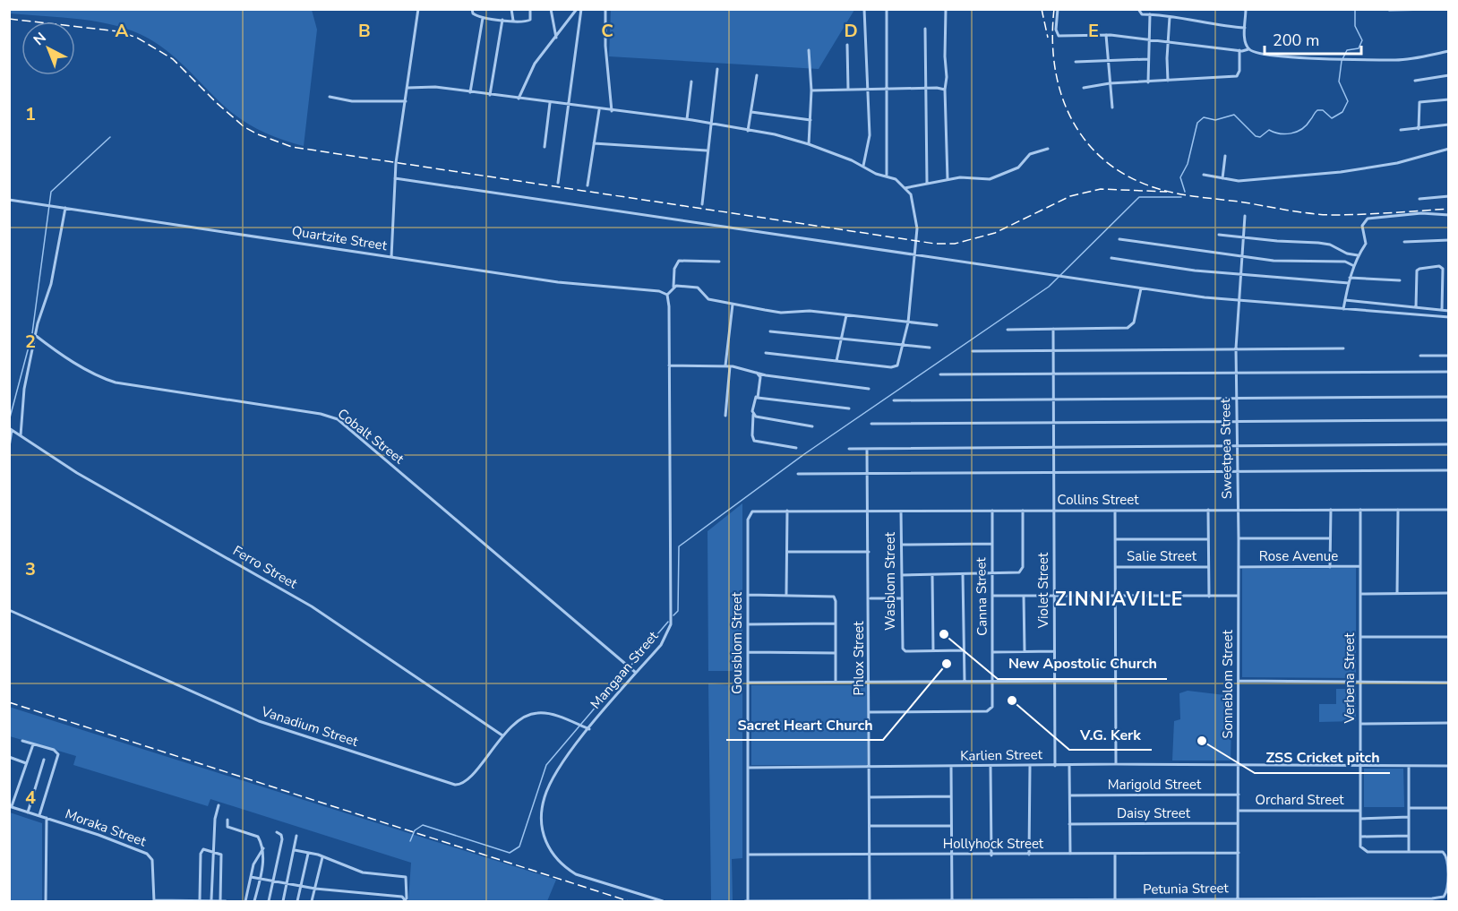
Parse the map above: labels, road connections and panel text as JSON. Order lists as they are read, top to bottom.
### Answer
{
  "streets": {
    "street": [
      "Quartzite Street",
      "Cobalt Street",
      "Sweetpea Street",
      "Collins Street",
      "Salie Street",
      "Rose Avenue",
      "Ferro Street",
      "Wasblom Street",
      "Violet Street",
      "Canna Street",
      "Gousblom Street",
      "Phlox Street",
      "Mangaan Street",
      "Verbena Street",
      "Sonneblom Street",
      "Vanadium Street",
      "Karlien Street",
      "Marigold Street",
      "Orchard Street",
      "Daisy Street",
      "Moraka Street",
      "Hollyhock Street",
      "Petunia Street"
    ]
  },
  "crossings": [
    ["Quartzite Street", "Mangaan Street"],
    ["Cobalt Street", "Mangaan Street"],
    ["Sweetpea Street", "Collins Street"],
    ["Sweetpea Street", "Salie Street"],
    ["Sweetpea Street", "Rose Avenue"],
    ["Sweetpea Street", "Sonneblom Street"],
    ["Collins Street", "Wasblom Street"],
    ["Collins Street", "Violet Street"],
    ["Collins Street", "Canna Street"],
    ["Collins Street", "Gousblom Street"],
    ["Collins Street", "Phlox Street"],
    ["Collins Street", "Verbena Street"],
    ["Rose Avenue", "Verbena Street"],
    ["Ferro Street", "Vanadium Street"],
    ["Violet Street", "Karlien Street"],
    ["Canna Street", "Phlox Street"],
    ["Gousblom Street", "Karlien Street"],
    ["Gousblom Street", "Hollyhock Street"],
    ["Gousblom Street", "Petunia Street"],
    ["Phlox Street", "Karlien Street"],
    ["Phlox Street", "Hollyhock Street"],
    ["Phlox Street", "Petunia Street"],
    ["Mangaan Street", "Vanadium Street"],
    ["Verbena Street", "Karlien Street"],
    ["Verbena Street", "Orchard Street"],
    ["Verbena Street", "Petunia Street"],
    ["Sonneblom Street", "Karlien Street"],
    ["Sonneblom Street", "Marigold Street"],
    ["Sonneblom Street", "Orchard Street"],
    ["Sonneblom Street", "Daisy Street"],
    ["Sonneblom Street", "Hollyhock Street"],
    ["Sonneblom Street", "Petunia Street"]
  ],
  "districts": ["ZINNIAVILLE"],
  "places": [
    "New Apostolic Church",
    "Sacret Heart Church",
    "V.G. Kerk",
    "ZSS Cricket pitch"
  ],
  "scale_bar": "200 m",
  "north": "top left",
  "grid": {
    "columns": [
      "A",
      "B",
      "C",
      "D",
      "E"
    ],
    "rows": [
      "1",
      "2",
      "3",
      "4"
    ]
  }
}
